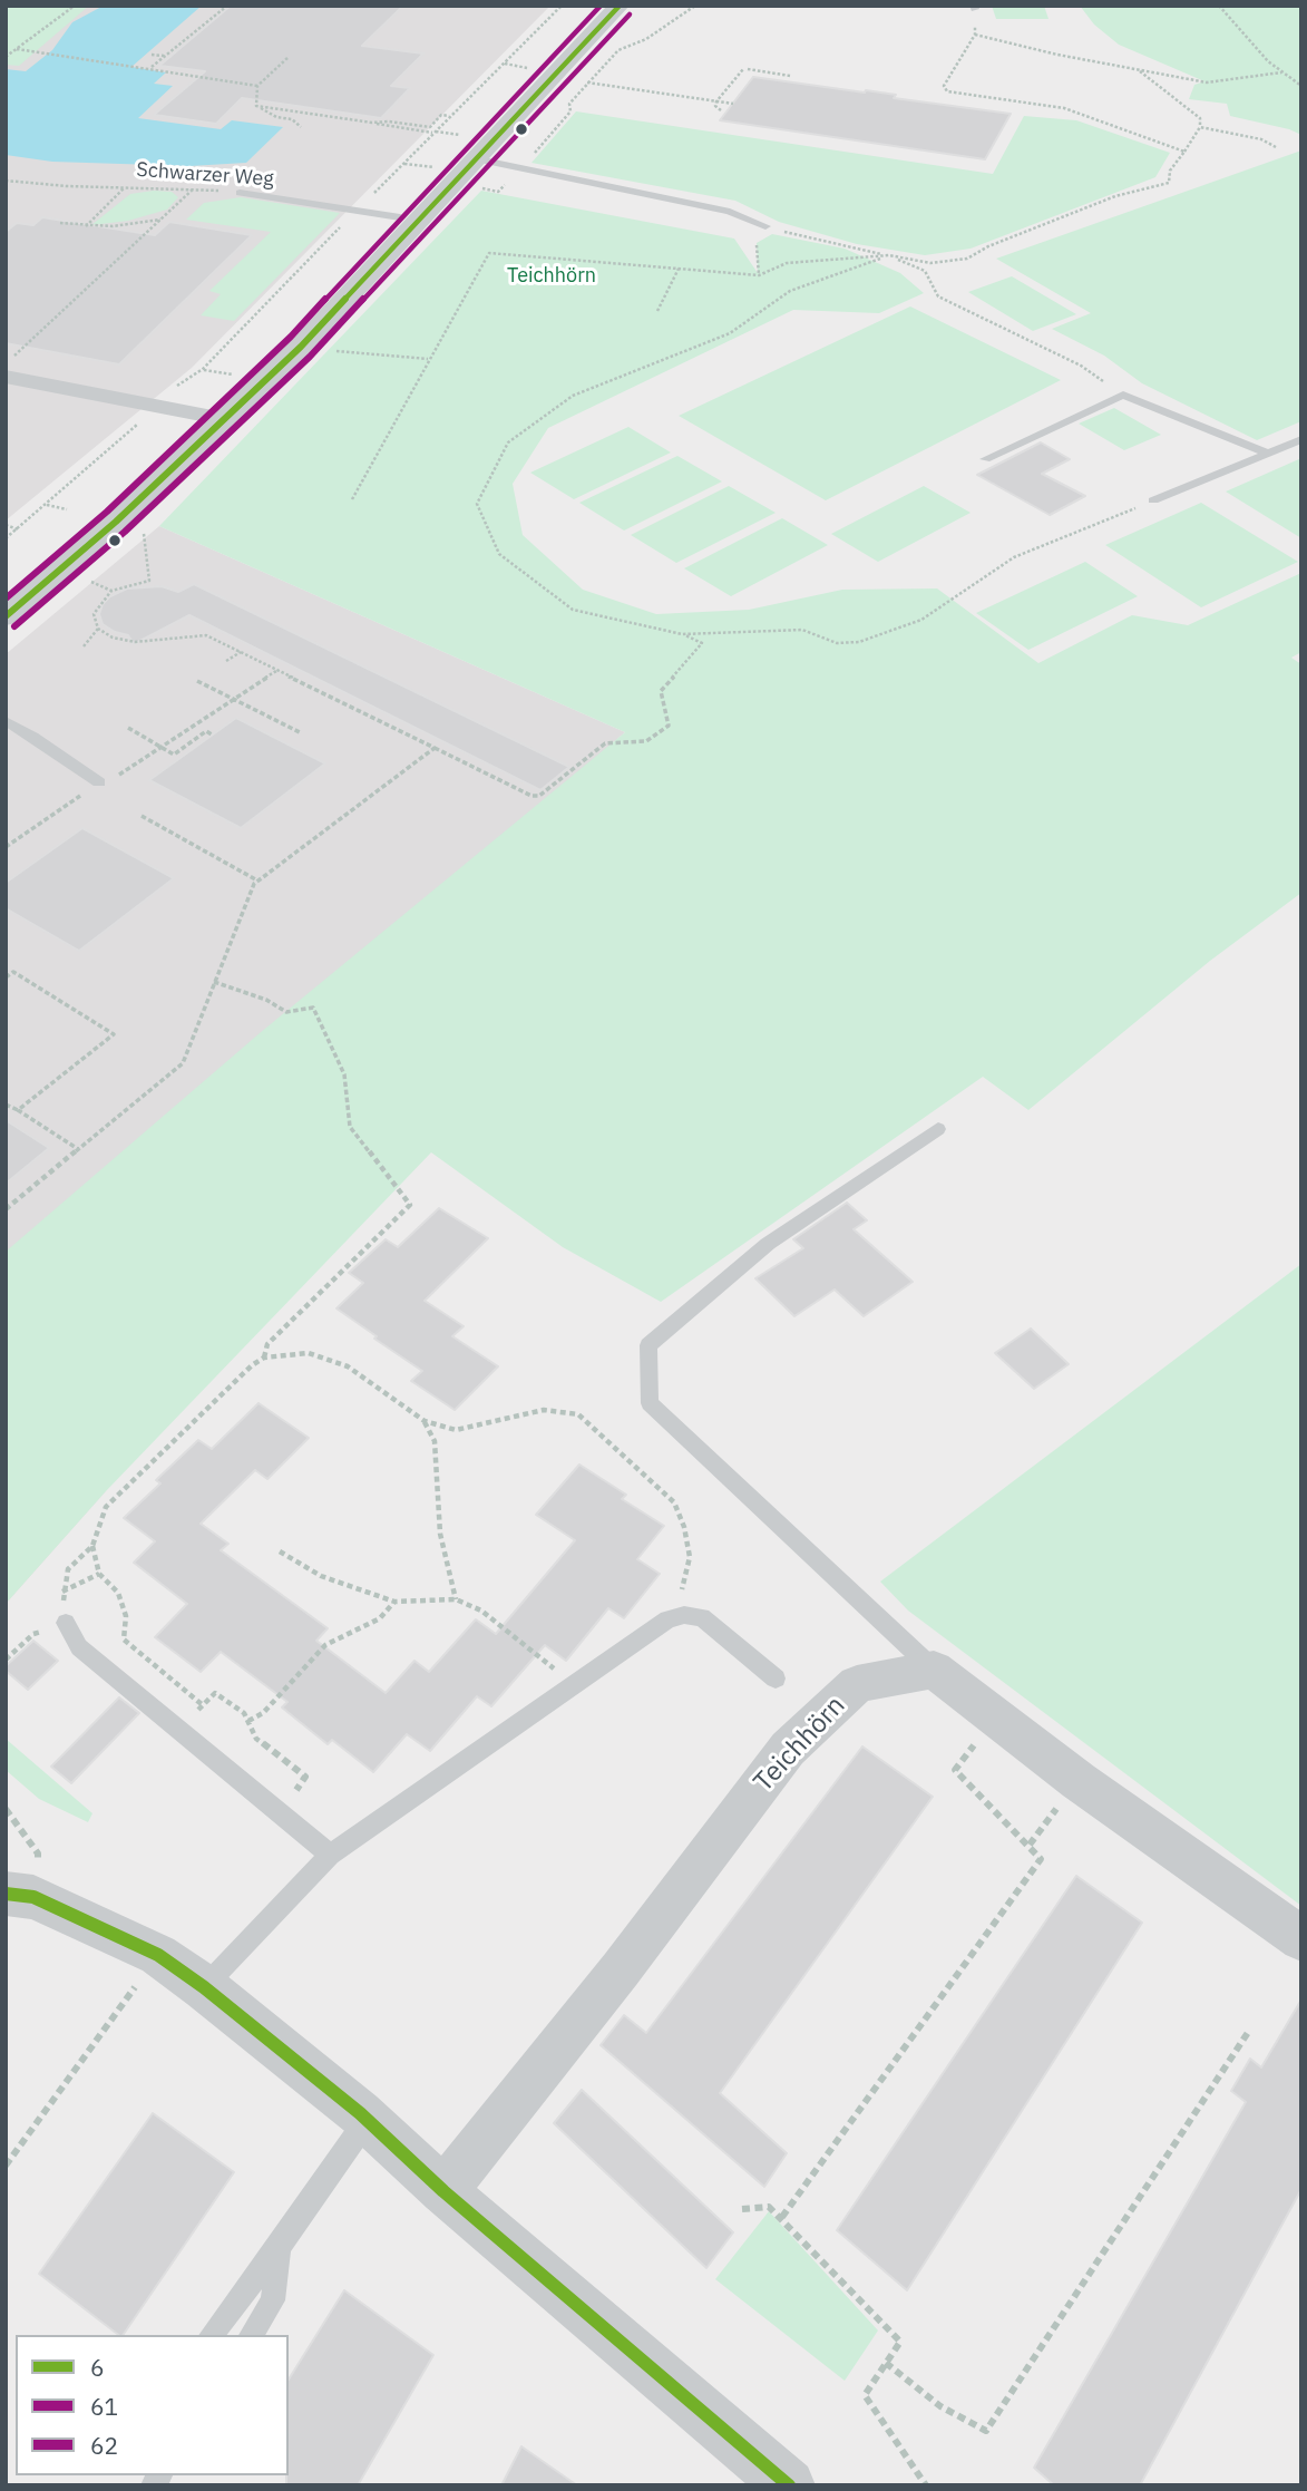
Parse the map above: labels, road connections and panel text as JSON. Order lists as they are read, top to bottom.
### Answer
{
  "streets": {
    "street": ["Teichhörn"],
    "lane": ["Schwarzer Weg"]
  },
  "parks": ["Teichhörn"],
  "lines": ["transit line 6", "transit line 62", "transit line 61"],
  "legend": ["6", "61", "62"]
}
